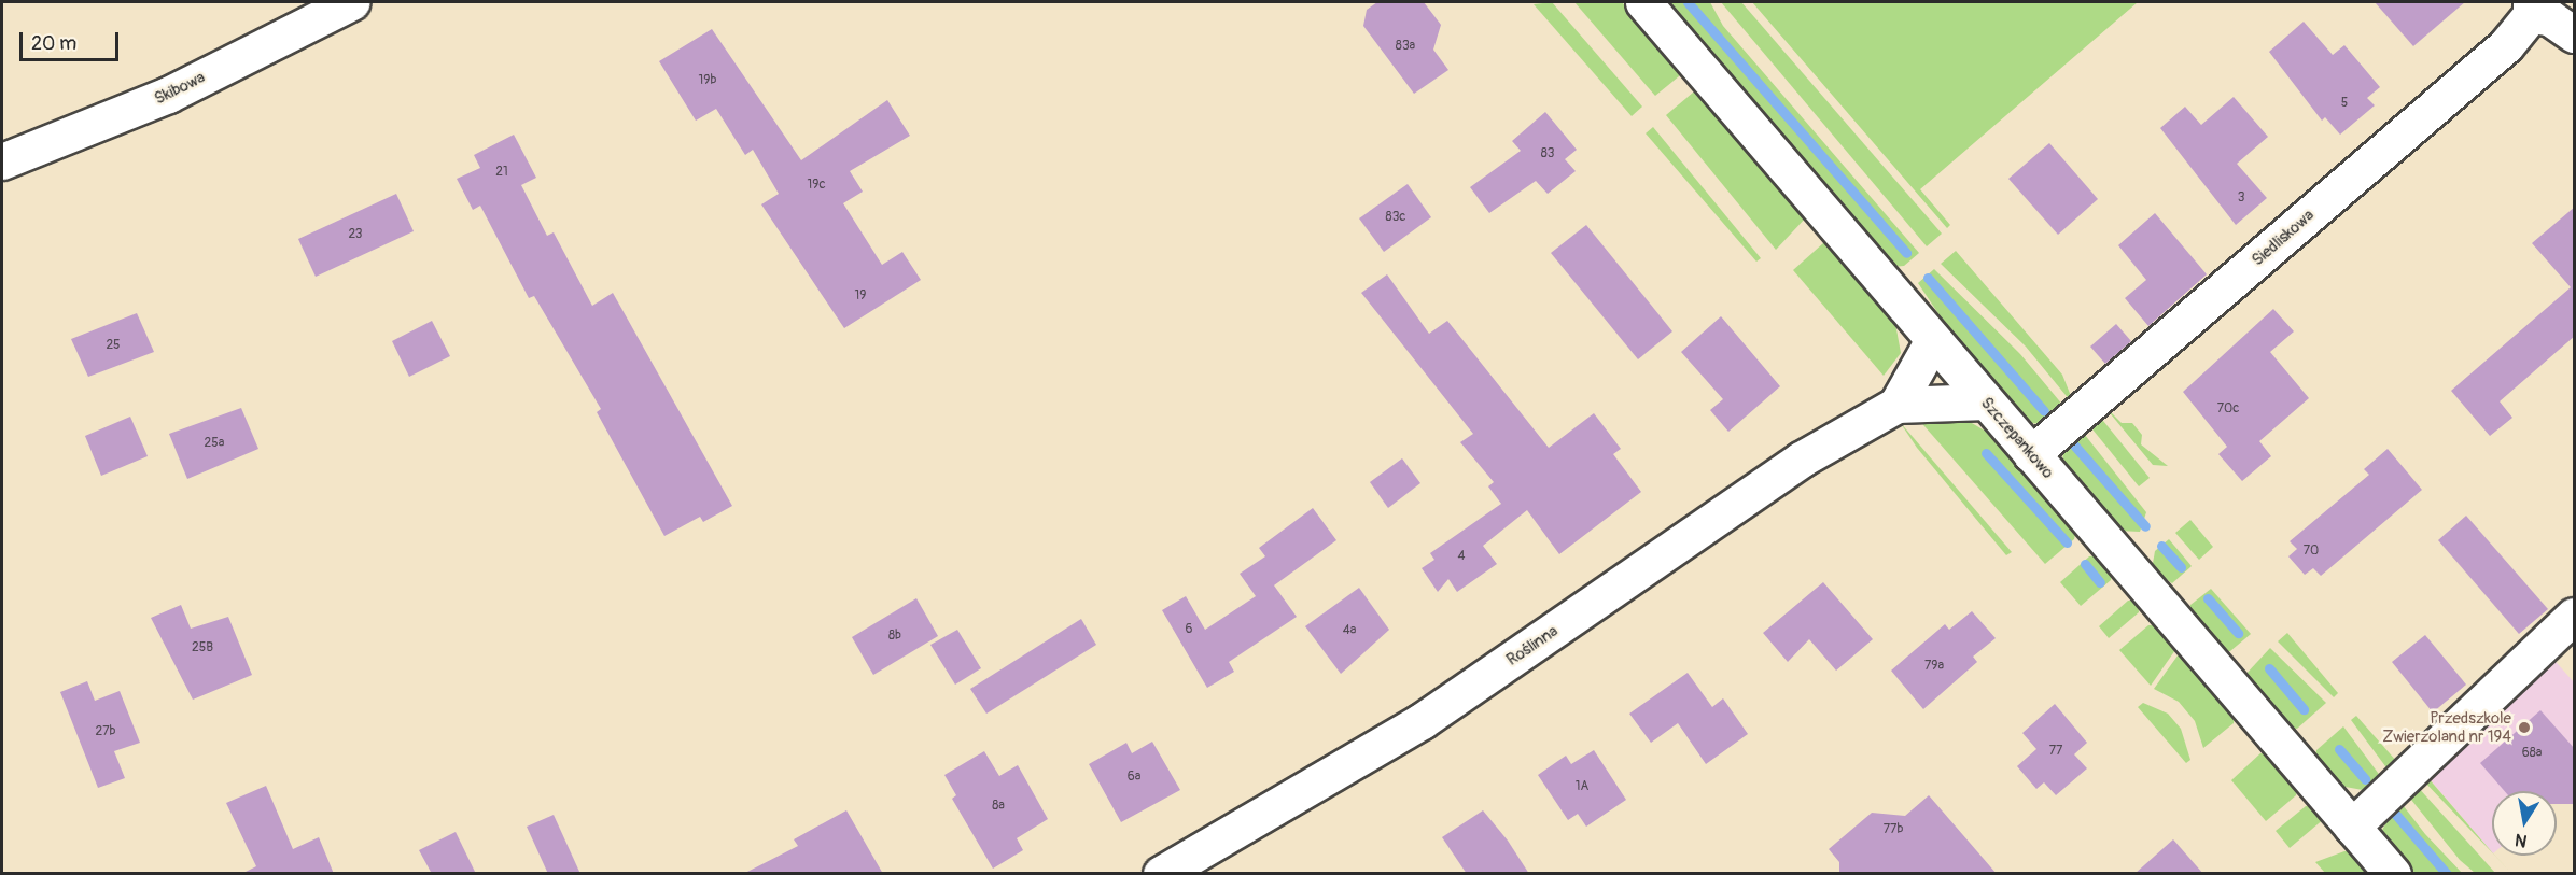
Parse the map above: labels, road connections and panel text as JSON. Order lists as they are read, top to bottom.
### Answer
{
  "streets": {
    "street": [
      "Skibowa",
      "Siedliskowa",
      "Szczepankowo",
      "Roślinna"
    ]
  },
  "crossings": [
    ["Siedliskowa", "Szczepankowo"],
    ["Szczepankowo", "Roślinna"]
  ],
  "places": ["Przedszkole Zwierzoland nr 194"],
  "house_numbers": [
    "83a",
    "19b",
    "5",
    "83",
    "21",
    "19c",
    "3",
    "83c",
    "23",
    "19",
    "25",
    "70c",
    "25a",
    "70",
    "4",
    "6",
    "4a",
    "8b",
    "25B",
    "79a",
    "27b",
    "77",
    "68a",
    "6a",
    "1A",
    "8a",
    "77b"
  ],
  "scale_bar": "20 m",
  "north": "bottom"
}
